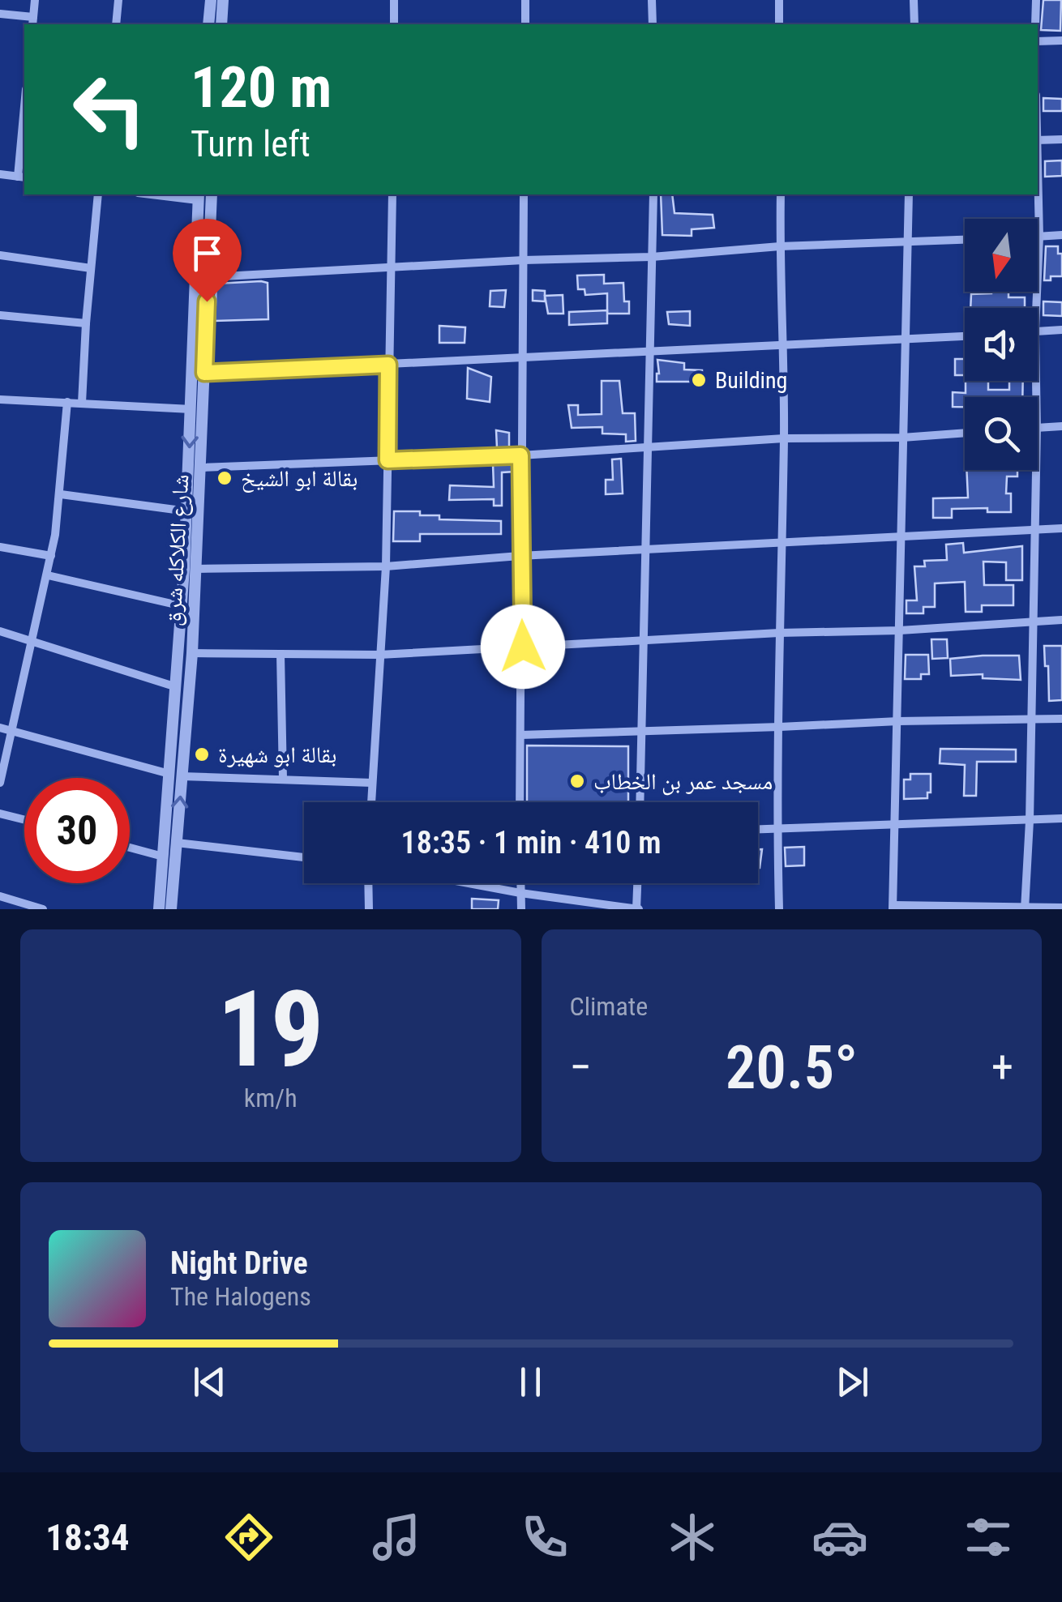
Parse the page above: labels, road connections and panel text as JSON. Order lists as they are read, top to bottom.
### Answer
{
  "streets": {
    "street": ["شارع الكلاكله شرق"]
  },
  "places": [
    "Building",
    "بقالة ابو الشيخ",
    "بقالة ابو شهيرة",
    "مسجد عمر بن الخطاب"
  ],
  "north": "bottom",
  "page": {
    "turn": ["120 m", "Turn left"],
    "limit": "30",
    "trip": "18:35 · 1 min · 410 m",
    "tile": [
      ["19", "km/h"],
      "Climate"
    ],
    "heat": ["−", "20.5°", "+"],
    "song": ["Night Drive", "The Halogens"],
    "tabs": "18:34"
  }
}
